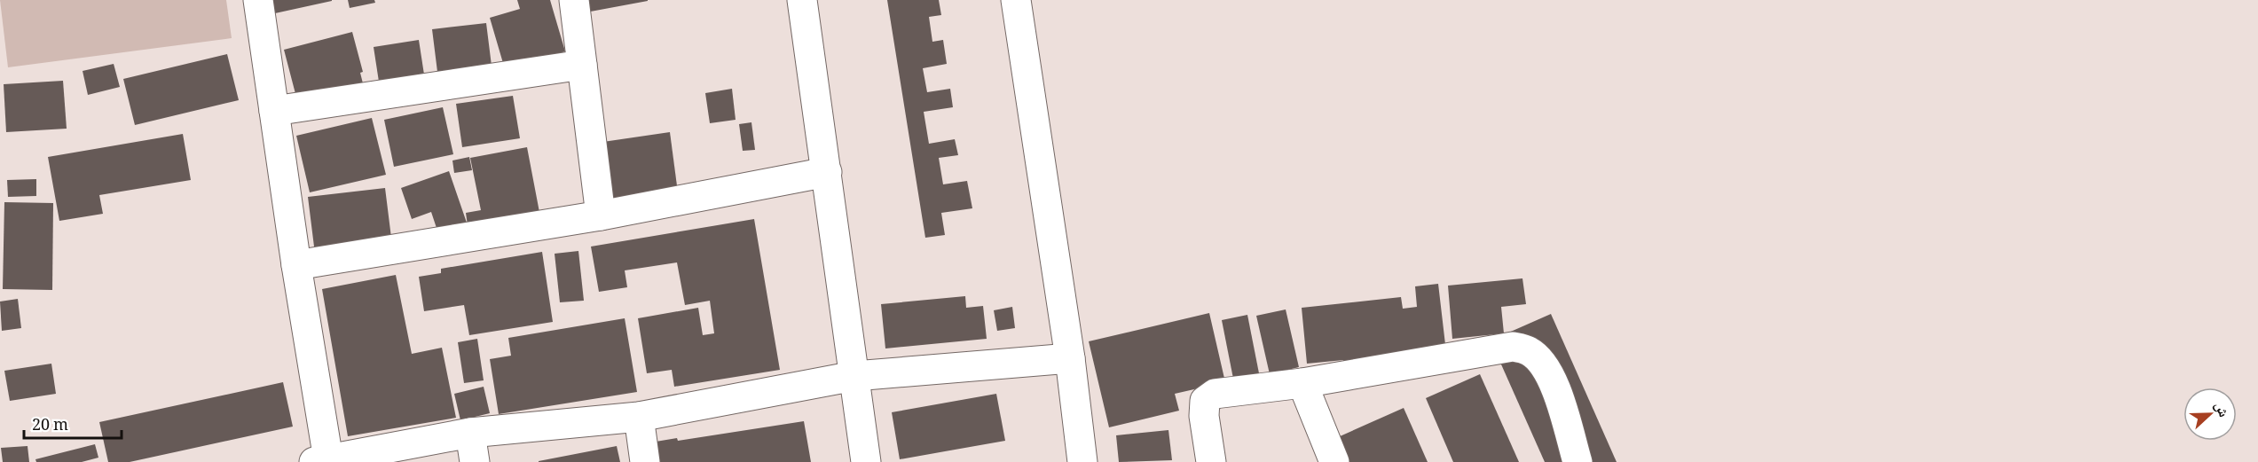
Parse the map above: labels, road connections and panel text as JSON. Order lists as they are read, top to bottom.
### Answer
{
  "scale_bar": "20 m",
  "north": "right"
}
